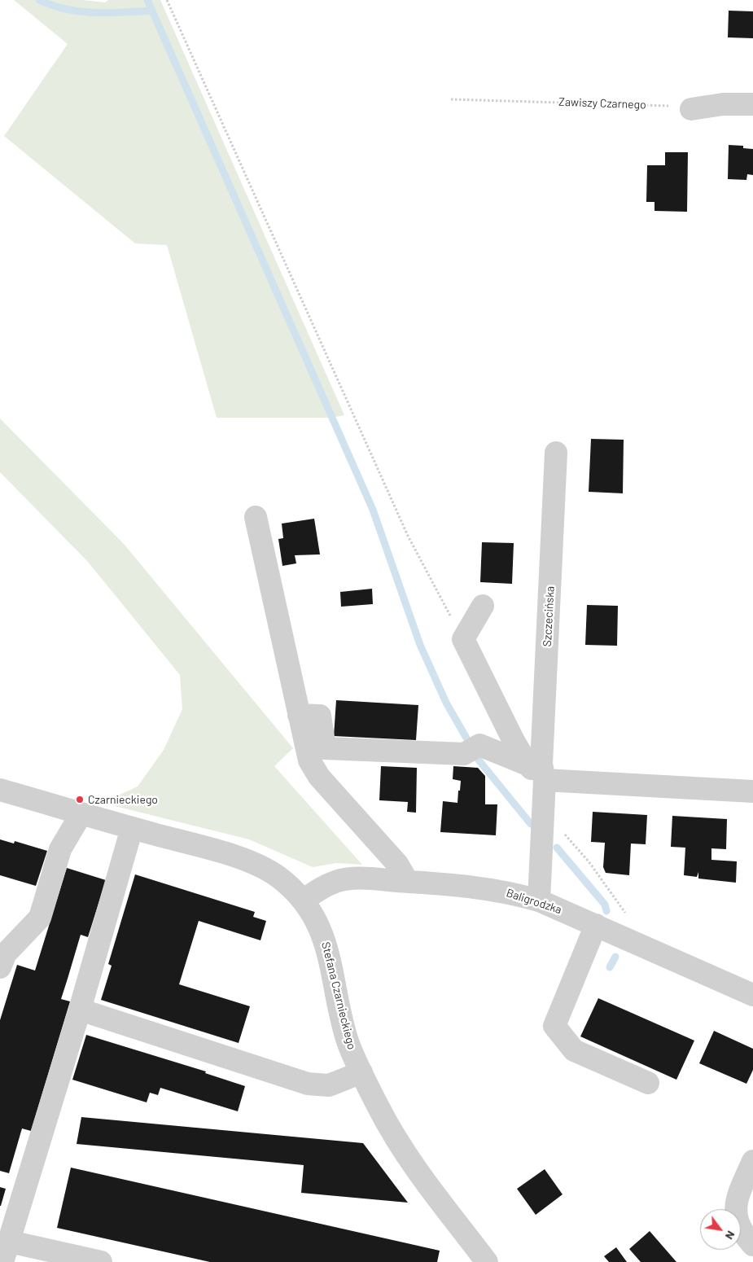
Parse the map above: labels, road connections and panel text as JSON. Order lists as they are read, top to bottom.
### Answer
{
  "streets": {
    "street": ["Szczecińska", "Baligrodzka", "Stefana Czarnieckiego"],
    "path": ["Zawiszy Czarnego"]
  },
  "crossings": [
    ["Szczecińska", "Baligrodzka"],
    ["Baligrodzka", "Stefana Czarnieckiego"]
  ],
  "places": ["Czarnieckiego"],
  "north": "bottom right"
}
